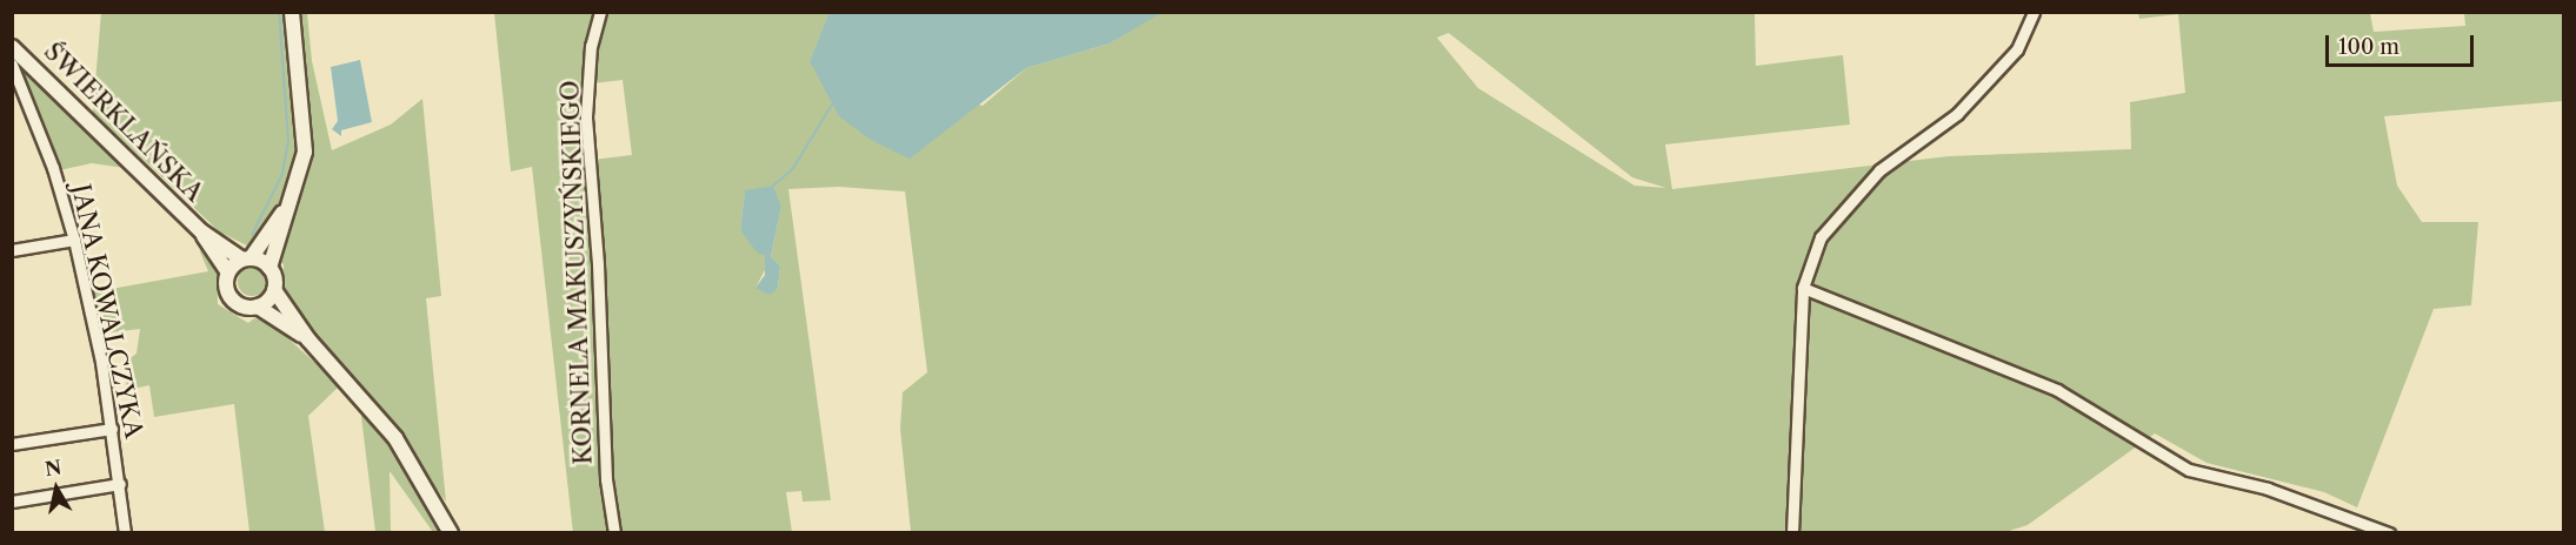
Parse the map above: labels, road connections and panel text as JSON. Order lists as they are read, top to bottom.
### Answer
{
  "streets": {
    "street": ["ŚWIERKLAŃSKA", "KORNELA MAKUSZYŃSKIEGO", "JANA KOWALCZYKA"]
  },
  "scale_bar": "100 m",
  "north": "top"
}
